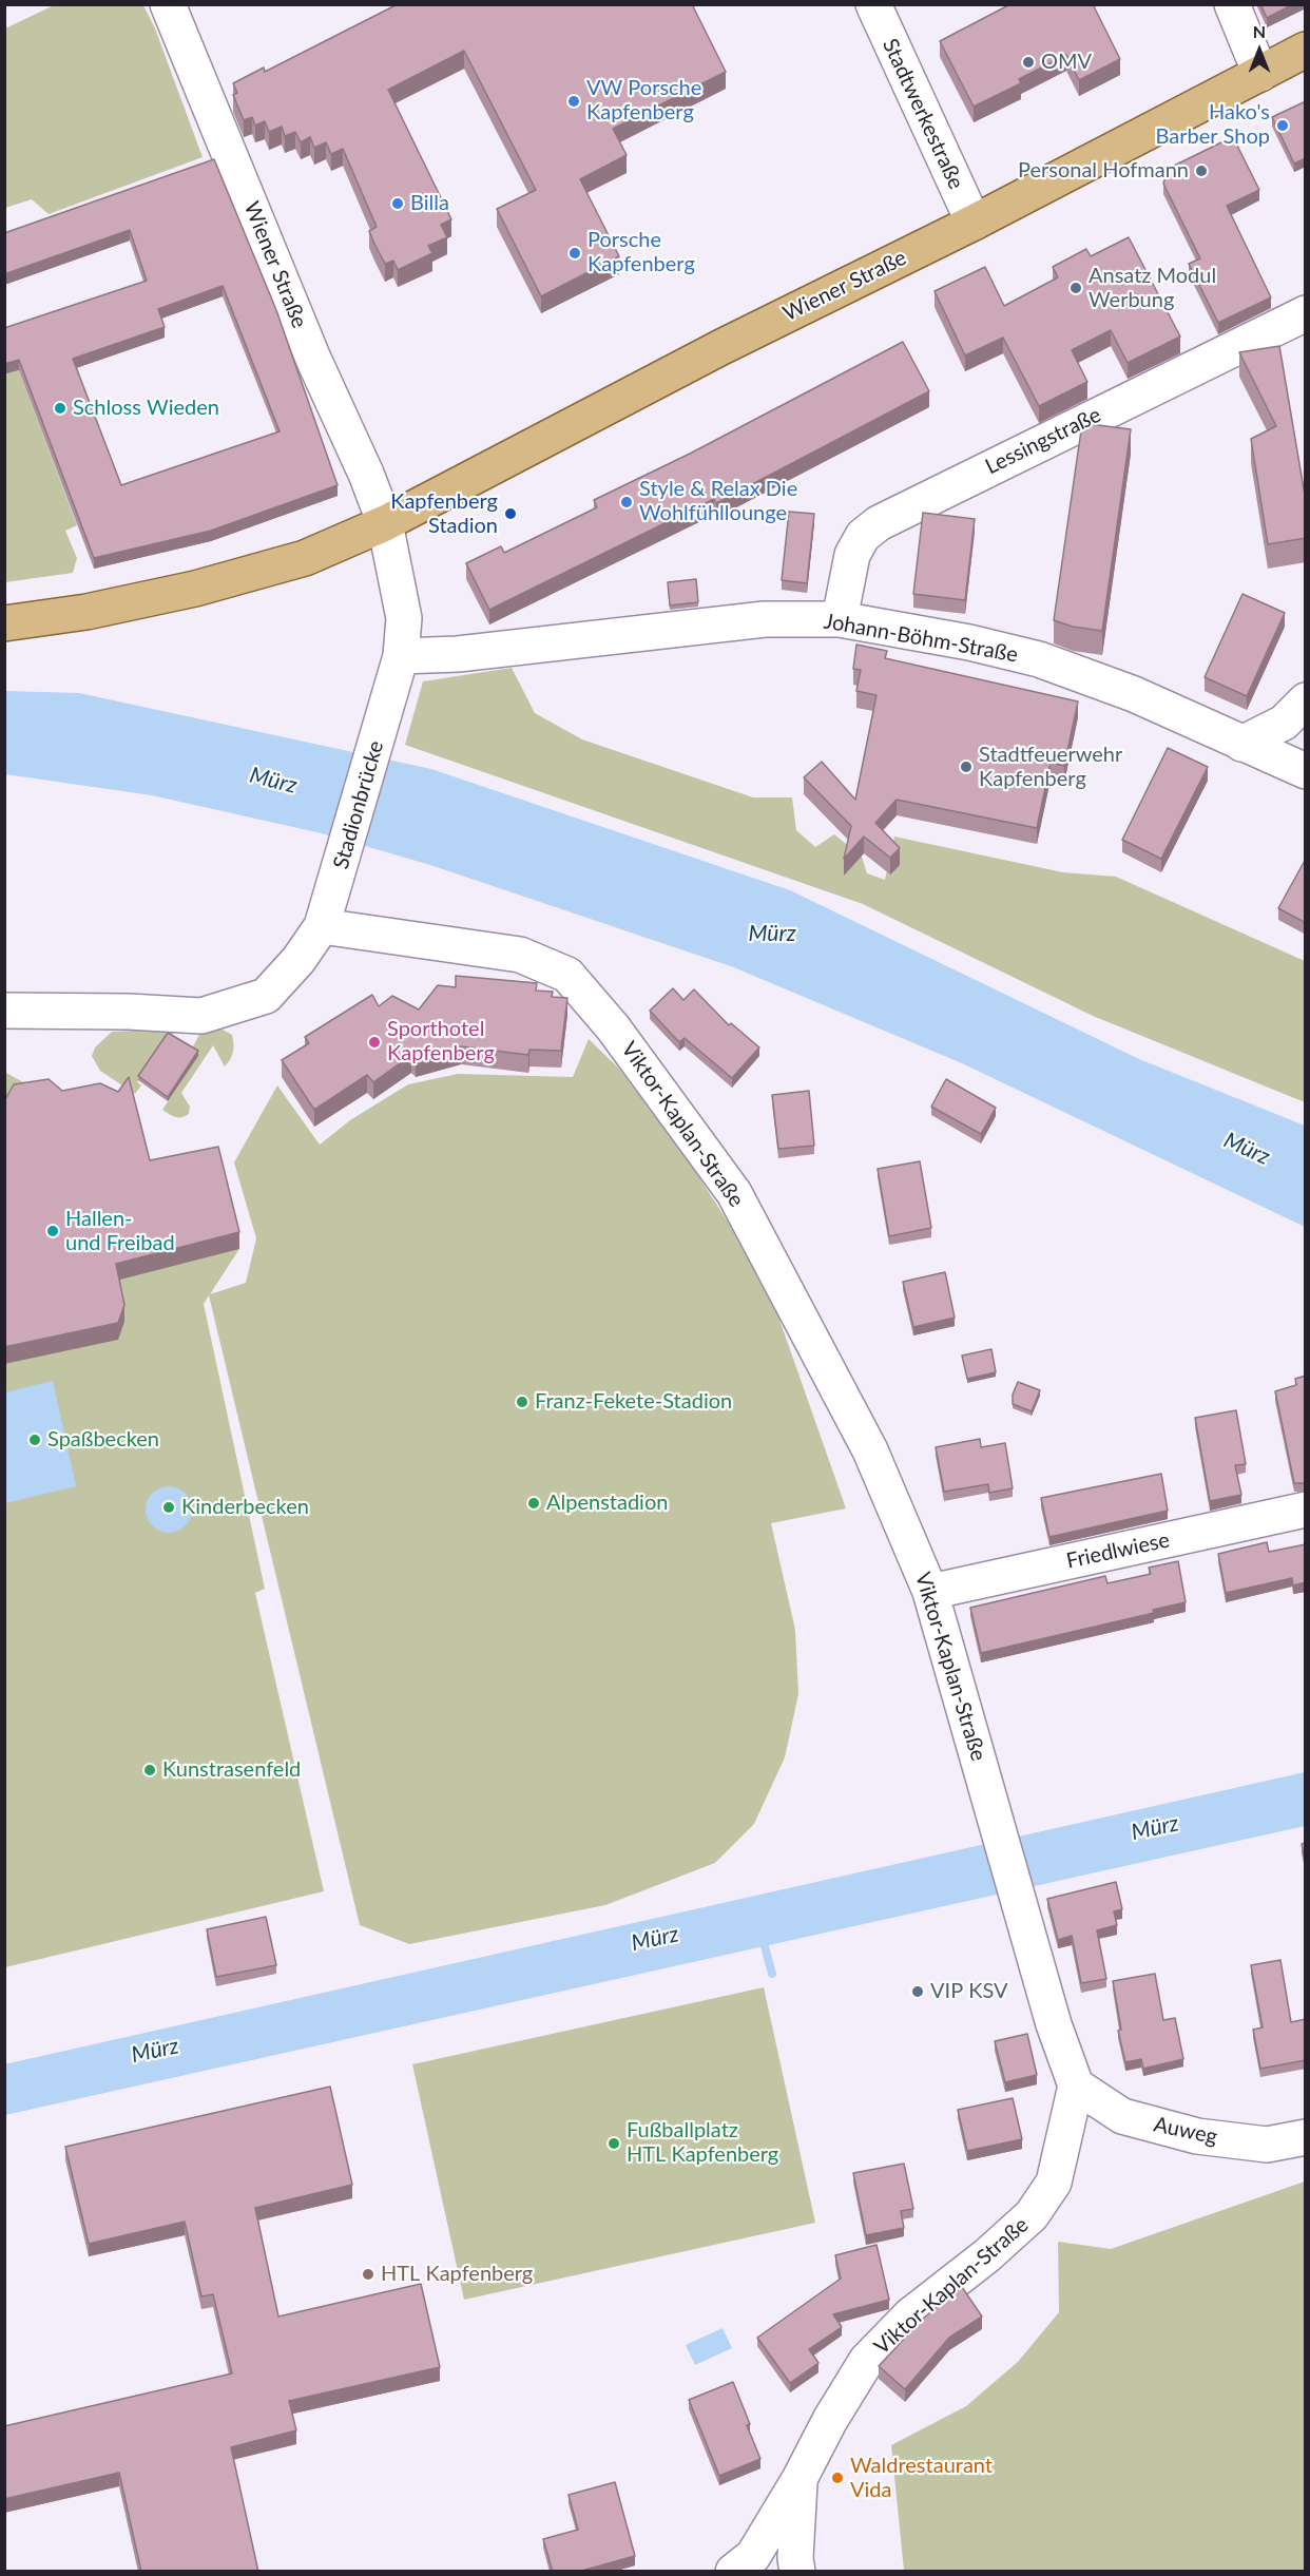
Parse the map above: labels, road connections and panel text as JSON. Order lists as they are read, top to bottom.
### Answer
{
  "streets": {
    "main road": ["Wiener Straße"],
    "street": [
      "Stadtwerkestraße",
      "Lessingstraße",
      "Johann-Böhm-Straße",
      "Stadionbrücke",
      "Viktor-Kaplan-Straße",
      "Friedlwiese",
      "Auweg"
    ]
  },
  "crossings": [
    ["Stadtwerkestraße", "Wiener Straße"],
    ["Lessingstraße", "Johann-Böhm-Straße"],
    ["Johann-Böhm-Straße", "Stadionbrücke"],
    ["Stadionbrücke", "Viktor-Kaplan-Straße"],
    ["Viktor-Kaplan-Straße", "Friedlwiese"],
    ["Viktor-Kaplan-Straße", "Auweg"]
  ],
  "water": ["Mürz"],
  "places": [
    "OMV",
    "VW Porsche Kapfenberg",
    "Hako's Barber Shop",
    "Personal Hofmann",
    "Billa",
    "Porsche Kapfenberg",
    "Ansatz Modul Werbung",
    "Schloss Wieden",
    "Style & Relax Die Wohlfühllounge",
    "Kapfenberg Stadion",
    "Stadtfeuerwehr Kapfenberg",
    "Sporthotel Kapfenberg",
    "Hallen- und Freibad",
    "Franz-Fekete-Stadion",
    "Spaßbecken",
    "Alpenstadion",
    "Kinderbecken",
    "Kunstrasenfeld",
    "VIP KSV",
    "Fußballplatz HTL Kapfenberg",
    "HTL Kapfenberg",
    "Waldrestaurant Vida"
  ],
  "north": "top"
}
